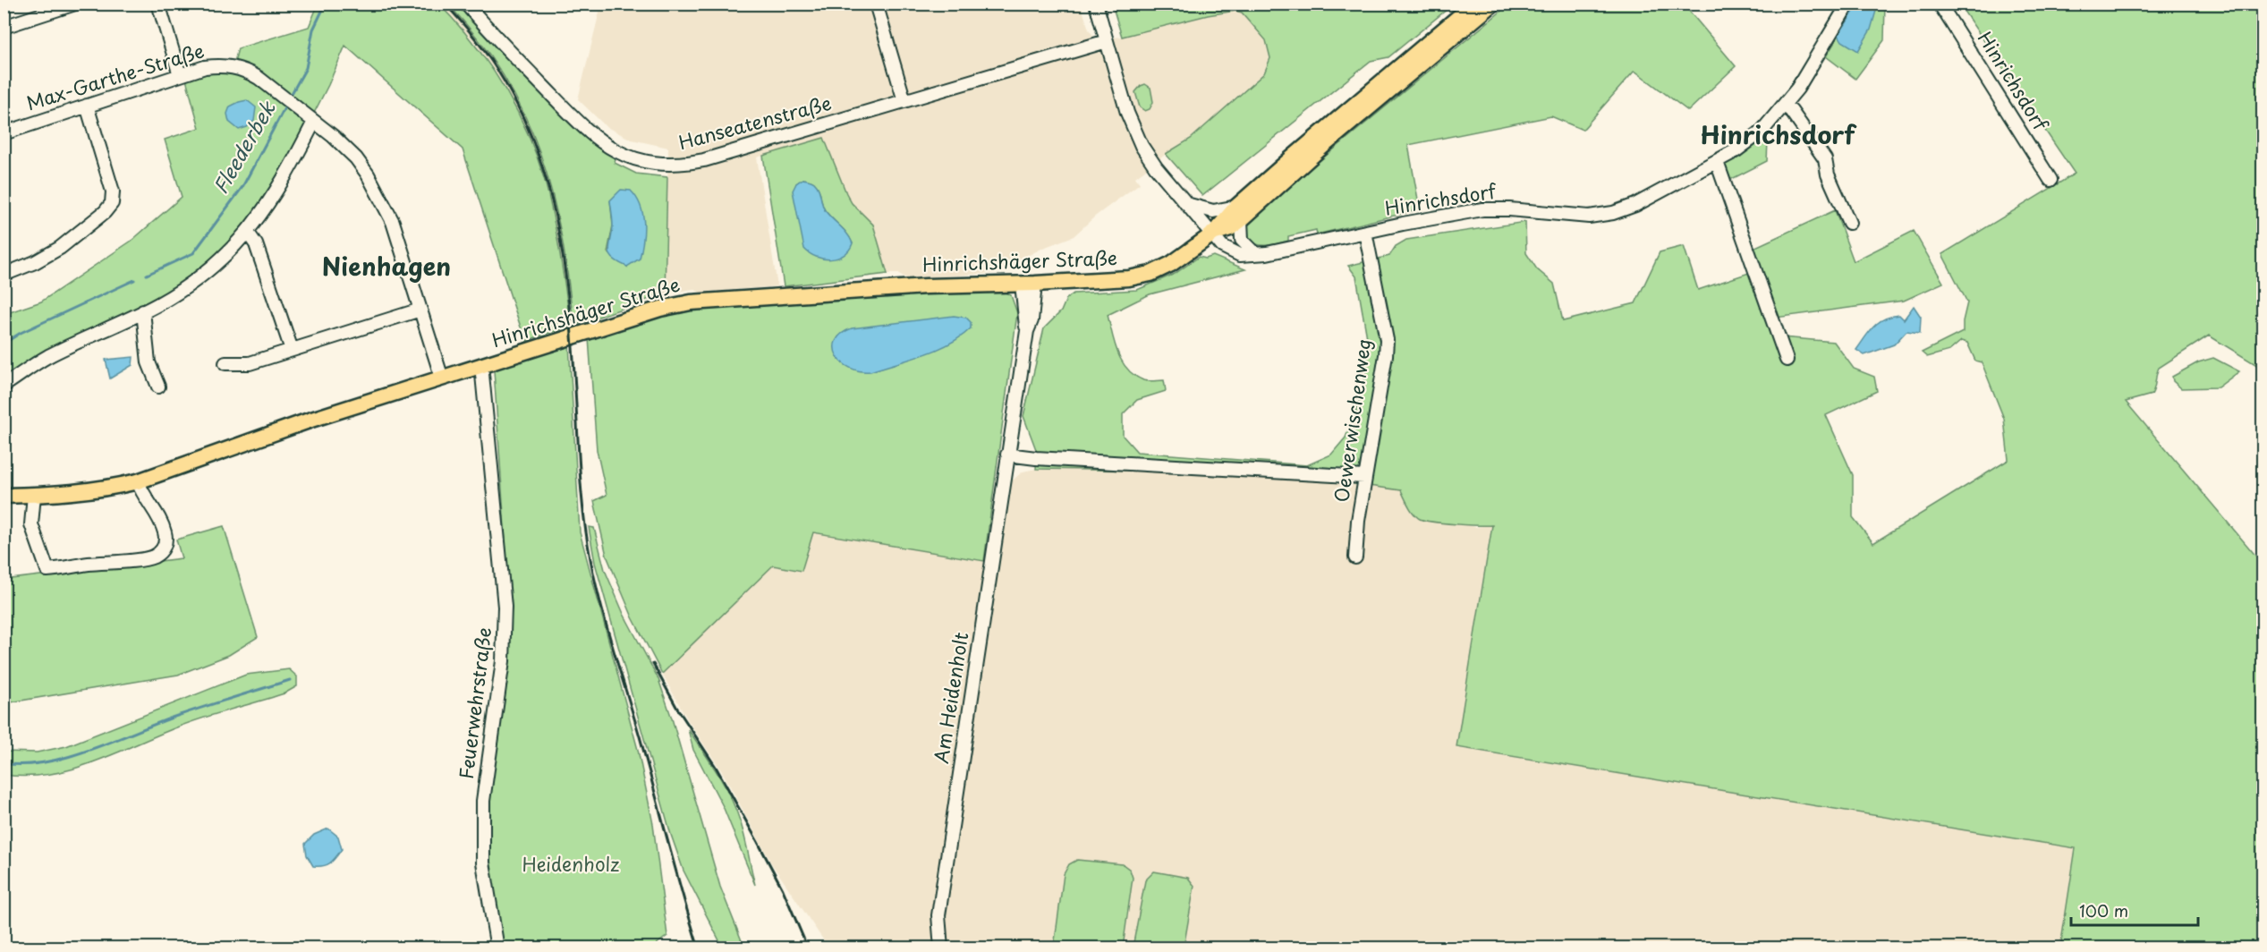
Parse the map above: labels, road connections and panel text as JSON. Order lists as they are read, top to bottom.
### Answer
{
  "streets": {
    "main road": ["Hinrichshäger Straße"],
    "street": [
      "Max-Garthe-Straße",
      "Hinrichsdorf",
      "Hanseatenstraße",
      "Oewerwischenweg",
      "Am Heidenholt",
      "Feuerwehrstraße"
    ]
  },
  "crossings": [
    ["Max-Garthe-Straße", "Hinrichshäger Straße"],
    ["Hinrichsdorf", "Hanseatenstraße"],
    ["Hinrichsdorf", "Hinrichshäger Straße"],
    ["Hinrichsdorf", "Oewerwischenweg"],
    ["Hinrichshäger Straße", "Am Heidenholt"],
    ["Hinrichshäger Straße", "Feuerwehrstraße"]
  ],
  "districts": ["Hinrichsdorf", "Nienhagen"],
  "water": ["Fleederbek"],
  "parks": ["Heidenholz"],
  "scale_bar": "100 m"
}
